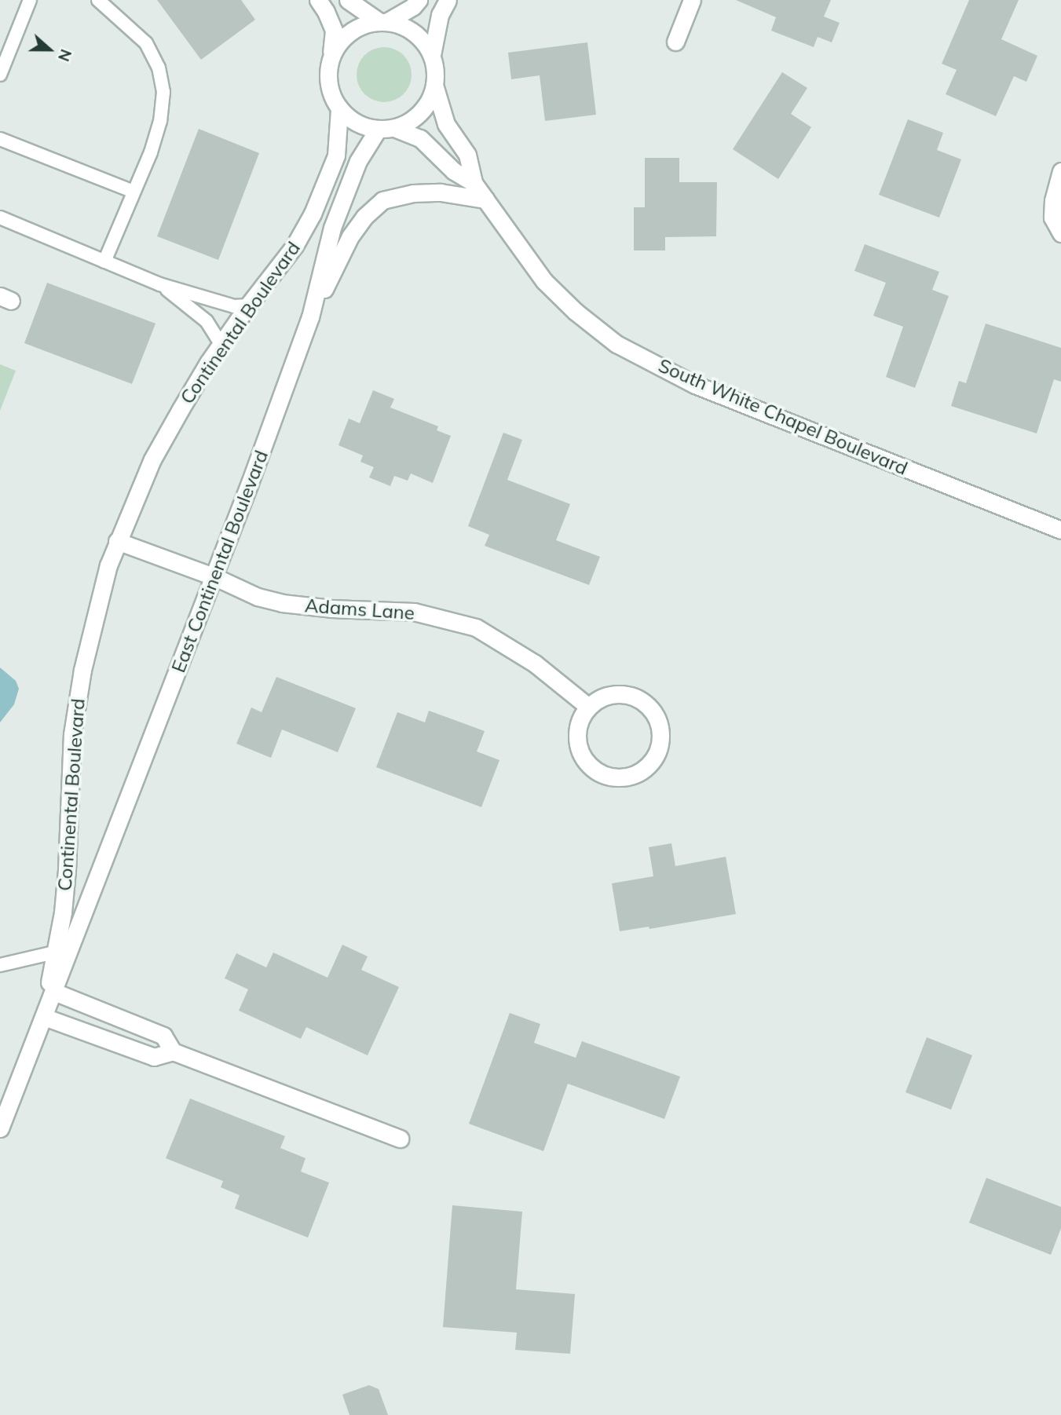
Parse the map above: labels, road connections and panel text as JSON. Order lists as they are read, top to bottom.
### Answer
{
  "streets": {
    "main road": [
      "Continental Boulevard",
      "South White Chapel Boulevard",
      "East Continental Boulevard",
      "Adams Lane"
    ]
  },
  "crossings": [
    ["Continental Boulevard", "South White Chapel Boulevard"],
    ["Continental Boulevard", "East Continental Boulevard"],
    ["Continental Boulevard", "Adams Lane"],
    ["South White Chapel Boulevard", "East Continental Boulevard"],
    ["East Continental Boulevard", "Adams Lane"]
  ],
  "north": "right"
}
